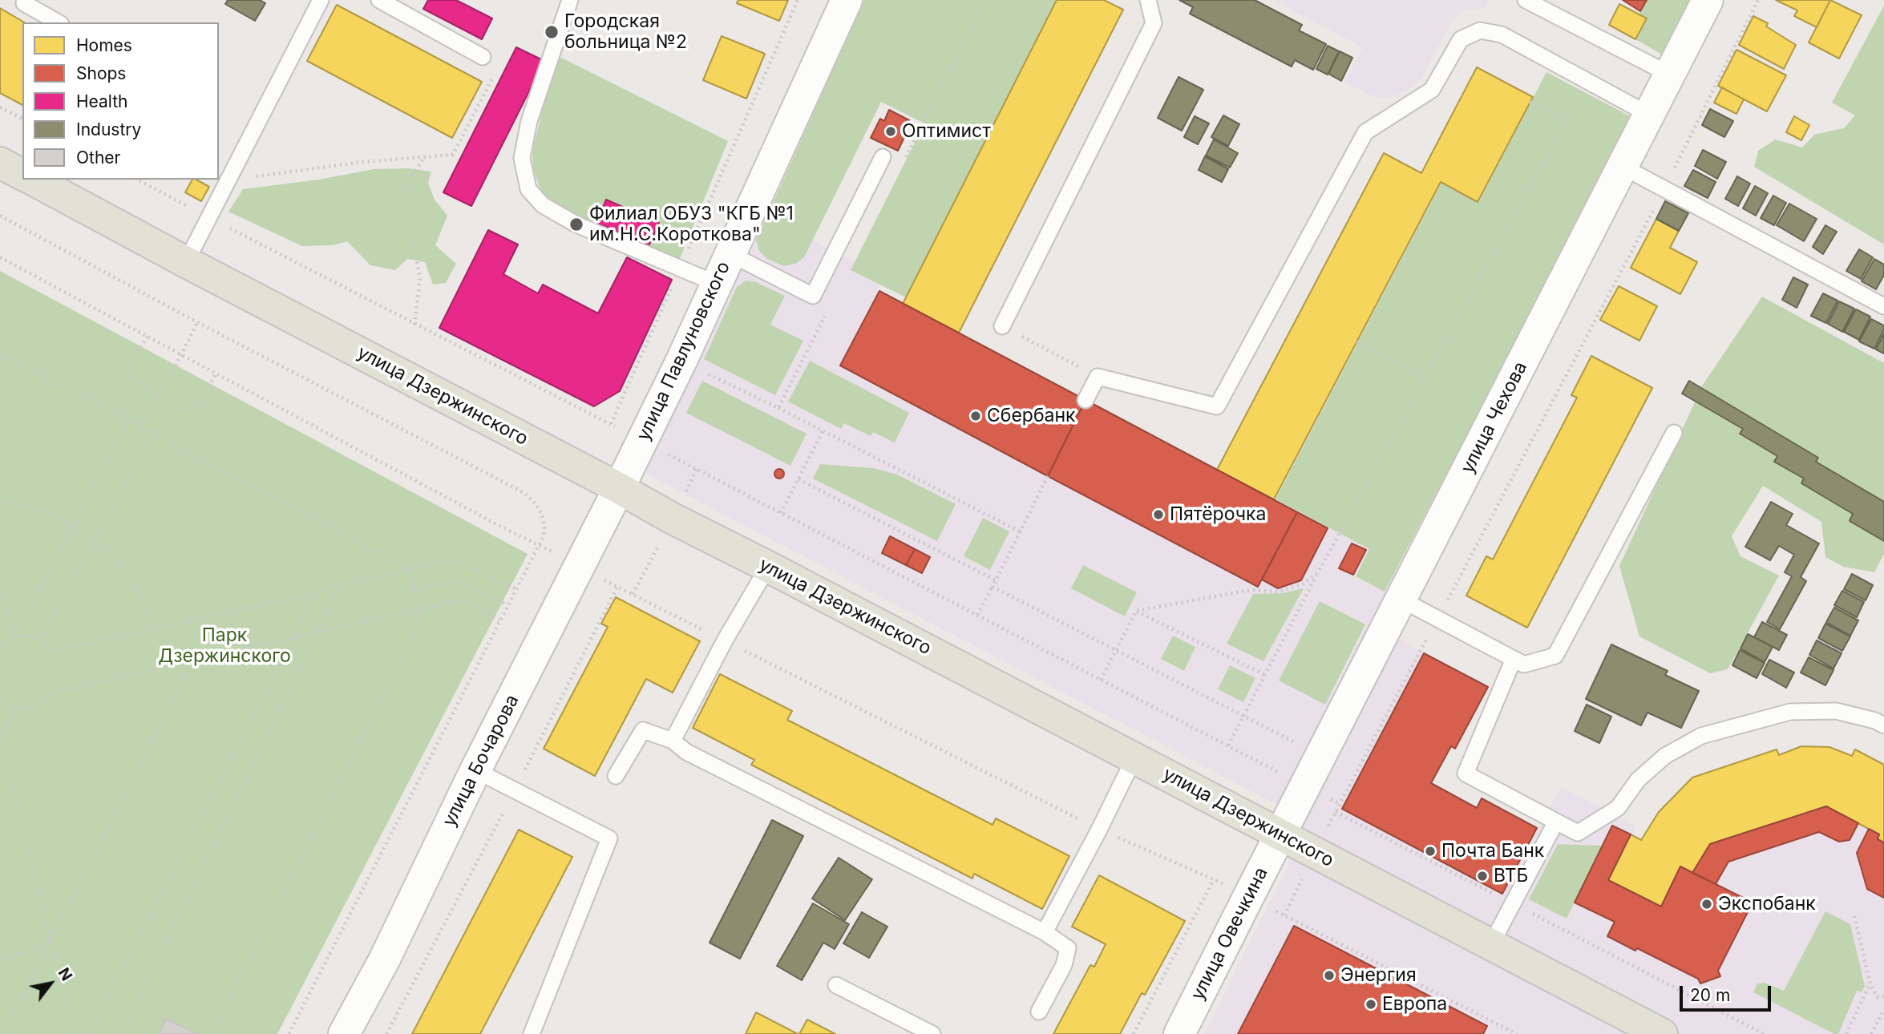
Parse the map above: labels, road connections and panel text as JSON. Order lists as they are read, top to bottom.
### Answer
{
  "streets": {
    "main road": ["улица Дзержинского"],
    "street": [
      "улица Павлуновского",
      "улица Чехова",
      "улица Бочарова",
      "улица Овечкина"
    ]
  },
  "crossings": [
    ["улица Павлуновского", "улица Дзержинского"],
    ["улица Павлуновского", "улица Бочарова"],
    ["улица Дзержинского", "улица Чехова"],
    ["улица Дзержинского", "улица Бочарова"],
    ["улица Дзержинского", "улица Овечкина"],
    ["улица Чехова", "улица Овечкина"]
  ],
  "parks": ["Парк Дзержинского"],
  "places": [
    "Городская больница №2",
    "Оптимист",
    "Филиал ОБУЗ \"КГБ №1 им.Н.С.Короткова\"",
    "Сбербанк",
    "Пятёрочка",
    "Почта Банк",
    "ВТБ",
    "Экспобанк",
    "Энергия",
    "Европа"
  ],
  "legend": [
    "Homes",
    "Shops",
    "Health",
    "Industry",
    "Other"
  ],
  "scale_bar": "20 m",
  "north": "top right"
}
